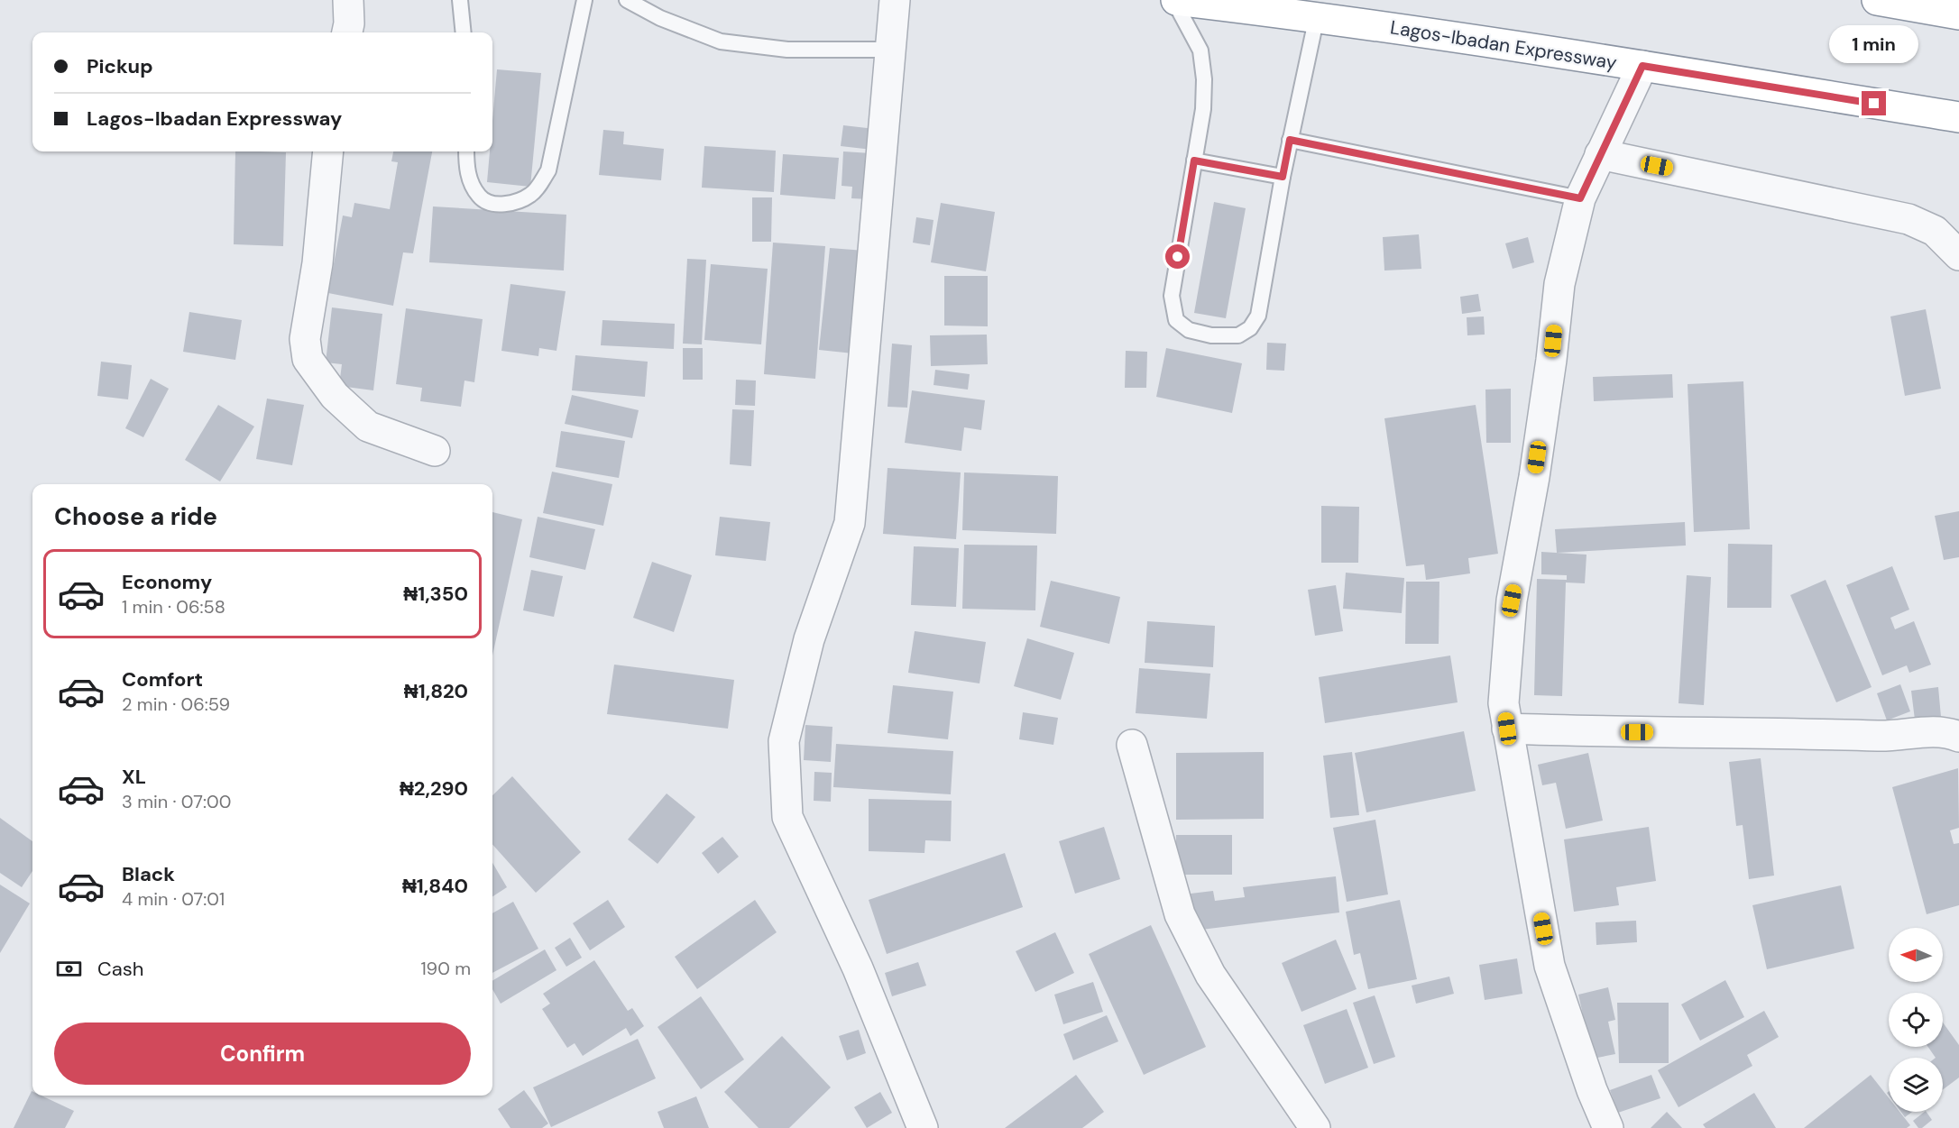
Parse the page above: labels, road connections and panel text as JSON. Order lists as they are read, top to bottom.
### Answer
{
  "streets": {
    "highway": ["Lagos-Ibadan Expressway"]
  },
  "north": "left",
  "page": {
    "bubble": "1 min",
    "banner": ["Pickup", "Lagos-Ibadan Expressway"],
    "heading": "Choose a ride",
    "list": [
      {
        "name": "Economy",
        "note": "1 min · 06:58",
        "value": "₦1,350"
      },
      {
        "name": "Comfort",
        "note": "2 min · 06:59",
        "value": "₦1,820"
      },
      {
        "name": "XL",
        "note": "3 min · 07:00",
        "value": "₦2,290"
      },
      {
        "name": "Black",
        "note": "4 min · 07:01",
        "value": "₦1,840"
      }
    ],
    "pay": ["Cash", "190 m"],
    "buttons": "Confirm"
  }
}
